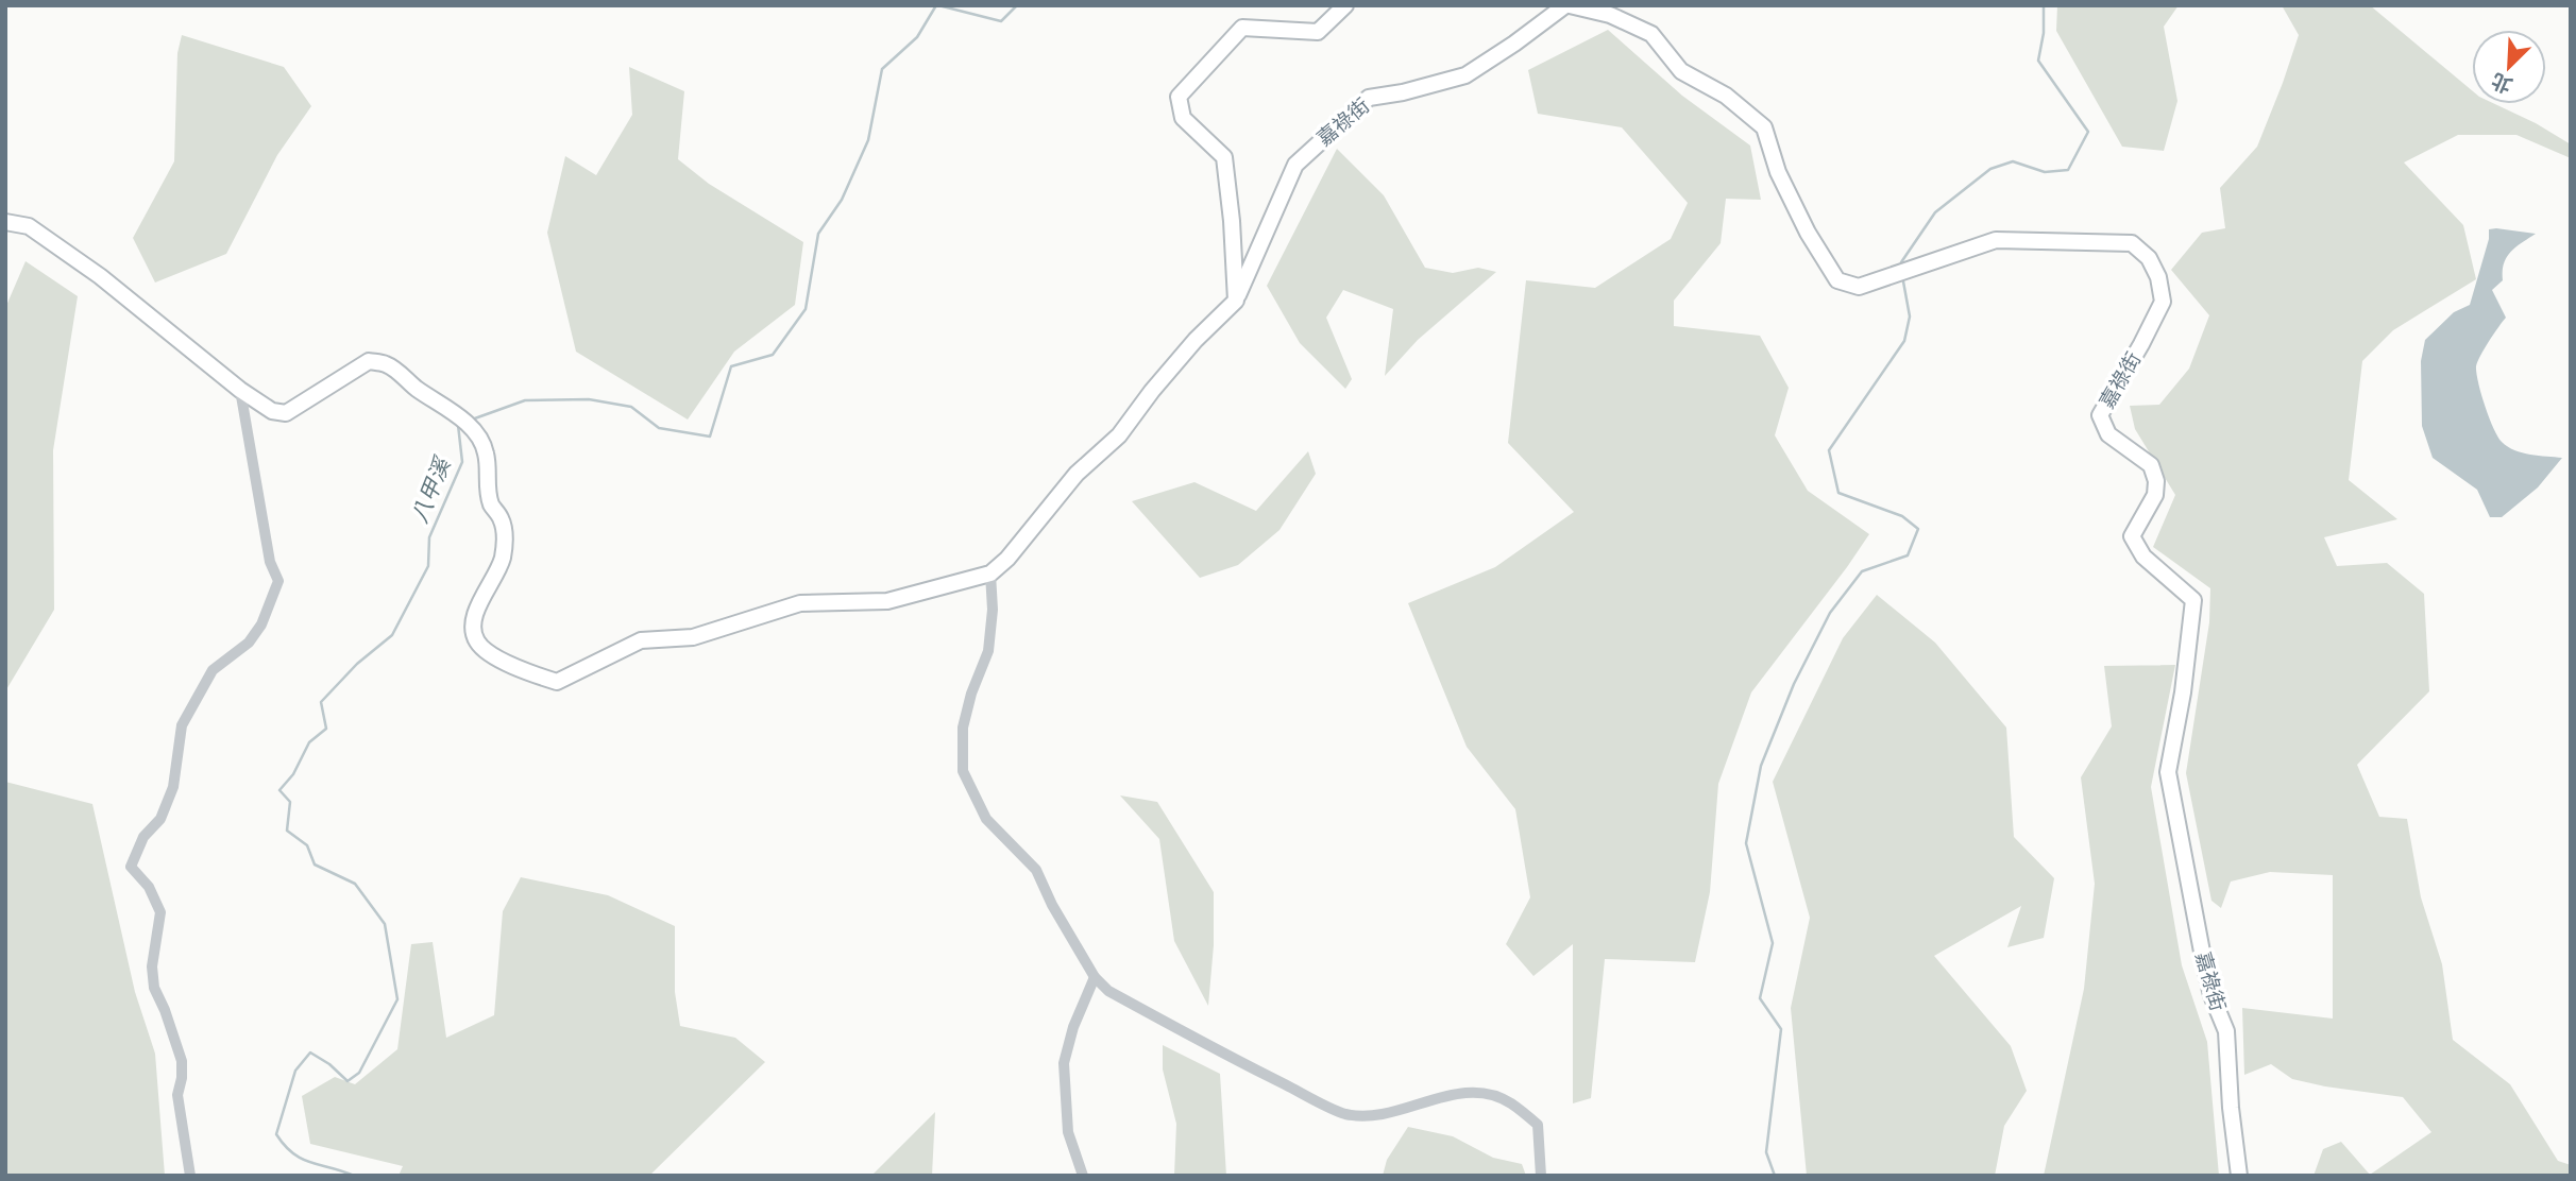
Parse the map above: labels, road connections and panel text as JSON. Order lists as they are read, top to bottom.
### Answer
{
  "streets": {
    "street": ["嘉祿街"]
  },
  "water": ["八甲溪"],
  "north": "bottom left"
}
